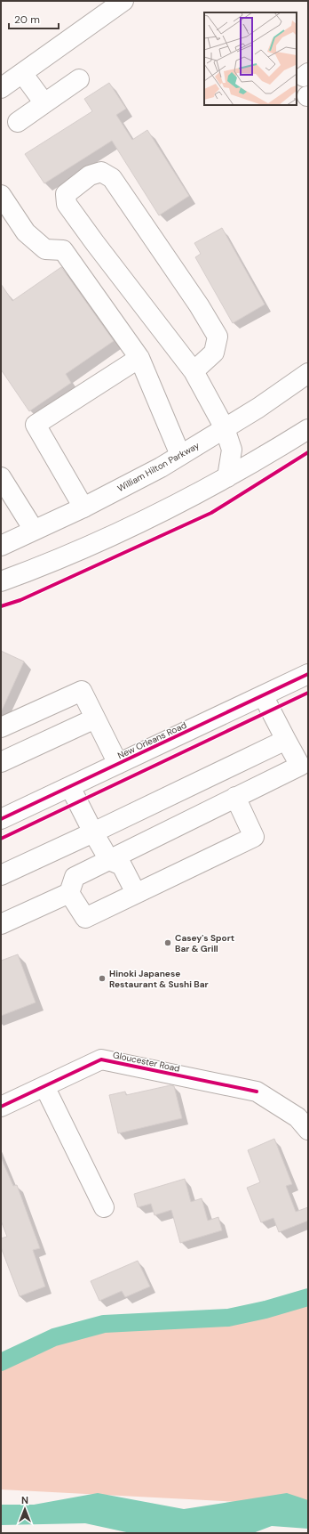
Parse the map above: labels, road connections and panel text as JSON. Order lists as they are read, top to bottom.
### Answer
{
  "streets": {
    "main road": ["William Hilton Parkway", "New Orleans Road", "Gloucester Road"]
  },
  "places": ["Casey's Sport Bar & Grill", "Hinoki Japanese Restaurant & Sushi Bar"],
  "scale_bar": "20 m",
  "north": "top"
}
